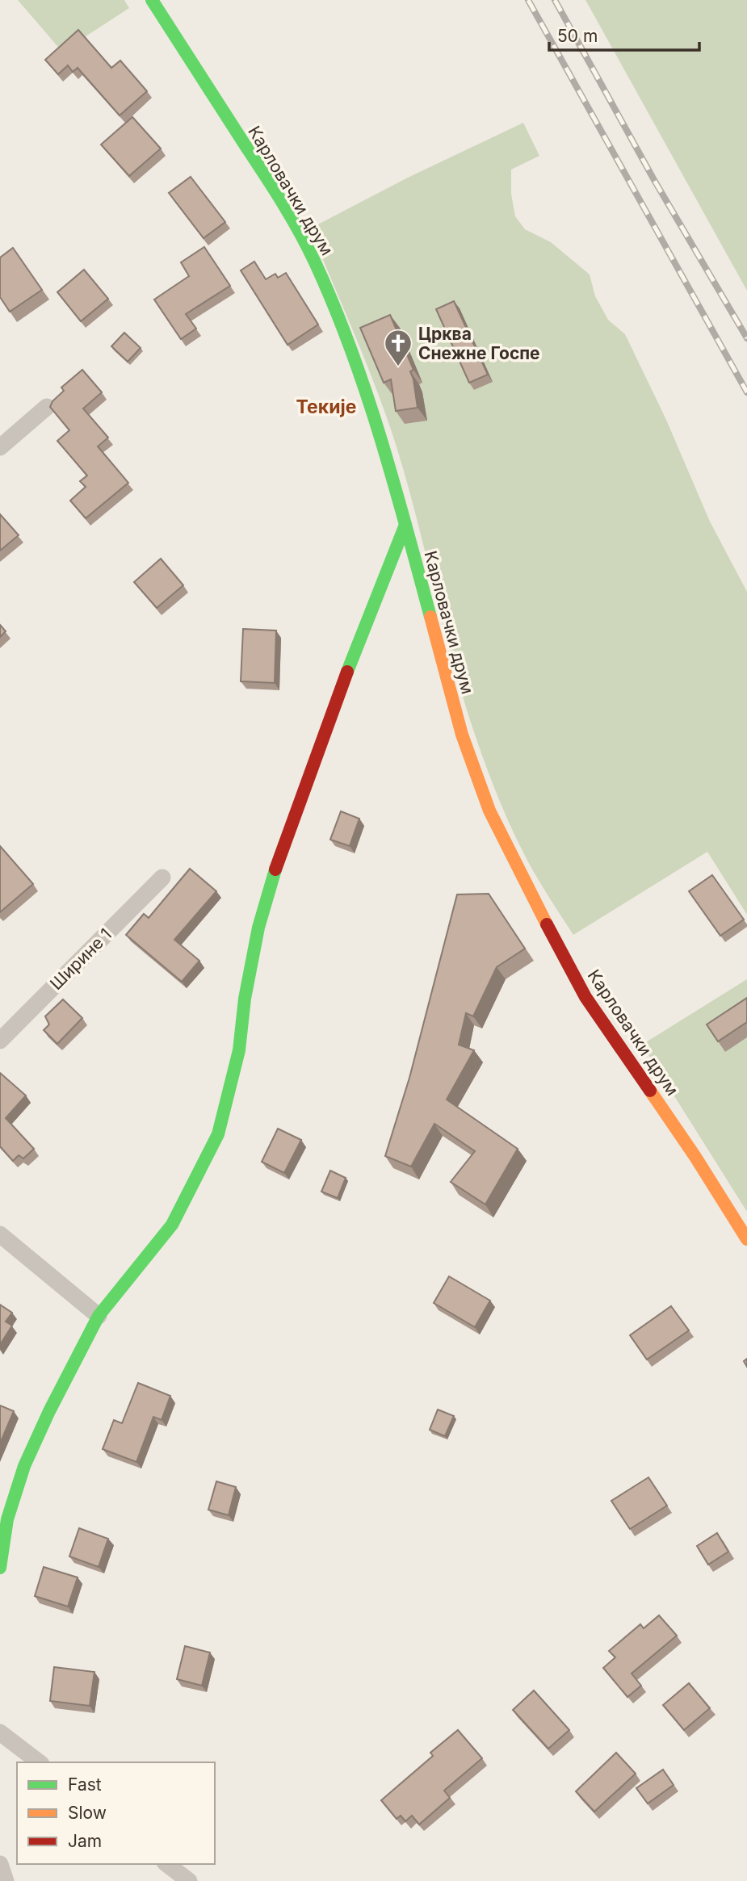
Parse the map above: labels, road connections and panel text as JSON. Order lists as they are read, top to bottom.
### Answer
{
  "streets": {
    "main road": ["Карловачки друм"],
    "street": ["Ширине 1"]
  },
  "districts": ["Текије"],
  "places": {
    "church": ["Црква Снежне Госпе"]
  },
  "legend": ["Fast", "Slow", "Jam"],
  "scale_bar": "50 m"
}
